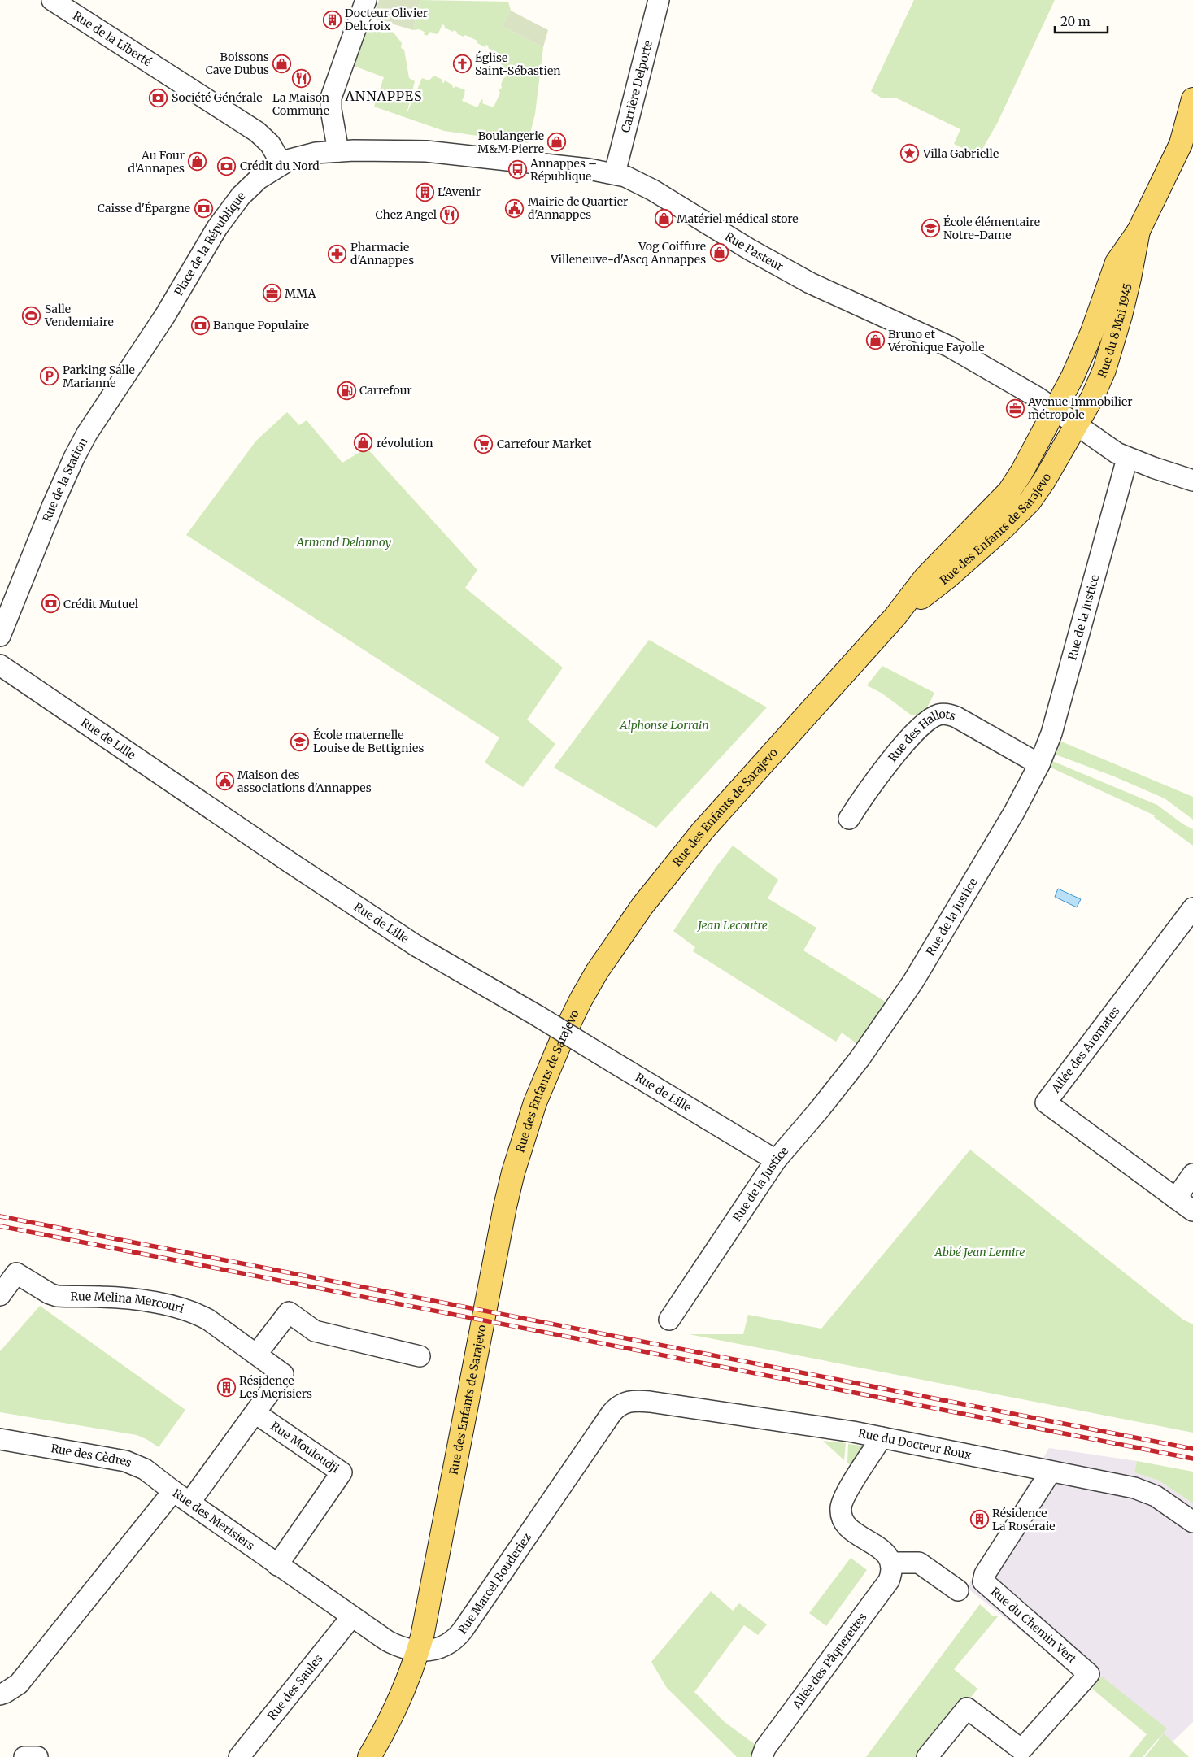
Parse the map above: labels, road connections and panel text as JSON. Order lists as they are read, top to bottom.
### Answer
{
  "streets": {
    "main road": ["Rue du 8 Mai 1945", "Rue des Enfants de Sarajevo"],
    "street": [
      "Rue de la Liberté",
      "Carrière Delporte",
      "Place de la République",
      "Rue Pasteur",
      "Rue de la Station",
      "Rue de la Justice",
      "Rue de Lille",
      "Rue des Hallots",
      "Allée des Aromates",
      "Rue Melina Mercouri",
      "Rue du Docteur Roux",
      "Rue Mouloudji",
      "Rue des Cèdres",
      "Rue des Merisiers",
      "Rue Marcel Bouderiez",
      "Rue du Chemin Vert",
      "Allée des Pâquerettes",
      "Rue des Saules"
    ]
  },
  "crossings": [
    ["Rue de la Liberté", "Place de la République"],
    ["Carrière Delporte", "Rue Pasteur"],
    ["Place de la République", "Rue Pasteur"],
    ["Place de la République", "Rue de la Station"],
    ["Rue Pasteur", "Rue du 8 Mai 1945"],
    ["Rue Pasteur", "Rue des Enfants de Sarajevo"],
    ["Rue Pasteur", "Rue de la Justice"],
    ["Rue du 8 Mai 1945", "Rue des Enfants de Sarajevo"],
    ["Rue des Enfants de Sarajevo", "Rue des Merisiers"],
    ["Rue des Enfants de Sarajevo", "Rue Marcel Bouderiez"],
    ["Rue de la Justice", "Rue de Lille"],
    ["Rue de la Justice", "Rue des Hallots"],
    ["Rue Melina Mercouri", "Rue Mouloudji"],
    ["Rue Melina Mercouri", "Rue des Merisiers"],
    ["Rue du Docteur Roux", "Rue Marcel Bouderiez"],
    ["Rue du Docteur Roux", "Rue du Chemin Vert"],
    ["Rue Mouloudji", "Rue des Merisiers"],
    ["Rue des Cèdres", "Rue des Merisiers"],
    ["Rue des Merisiers", "Rue Marcel Bouderiez"],
    ["Rue des Merisiers", "Rue des Saules"]
  ],
  "districts": ["ANNAPPES"],
  "parks": [
    "Armand Delannoy",
    "Alphonse Lorrain",
    "Jean Lecoutre",
    "Abbé Jean Lemire"
  ],
  "places": {
    "building": [
      "Docteur Olivier Delcroix",
      "L'Avenir",
      "Résidence Les Merisiers",
      "Résidence La Roseraie"
    ],
    "shop": [
      "Boissons Cave Dubus",
      "Boulangerie M&M Pierre",
      "Au Four d'Annapes",
      "Matériel médical store",
      "Vog Coiffure Villeneuve-d'Ascq Annappes",
      "Bruno et Véronique Fayolle",
      "révolution"
    ],
    "church": ["Église Saint-Sébastien"],
    "restaurant": ["La Maison Commune", "Chez Angel"],
    "bank": [
      "Société Générale",
      "Crédit du Nord",
      "Caisse d'Épargne",
      "Banque Populaire",
      "Crédit Mutuel"
    ],
    "place": ["Villa Gabrielle"],
    "bus stop": ["Annappes – République"],
    "public building": ["Mairie de Quartier d'Annappes", "Maison des associations d'Annappes"],
    "school or university": ["École élémentaire Notre-Dame", "École maternelle Louise de Bettignies"],
    "pharmacy": ["Pharmacie d'Annappes"],
    "office": ["MMA", "Avenue Immobilier métropole"],
    "sports": ["Salle Vendemiaire"],
    "parking": ["Parking Salle Marianne"],
    "fuel station": ["Carrefour"],
    "supermarket": ["Carrefour Market"]
  },
  "scale_bar": "20 m"
}
